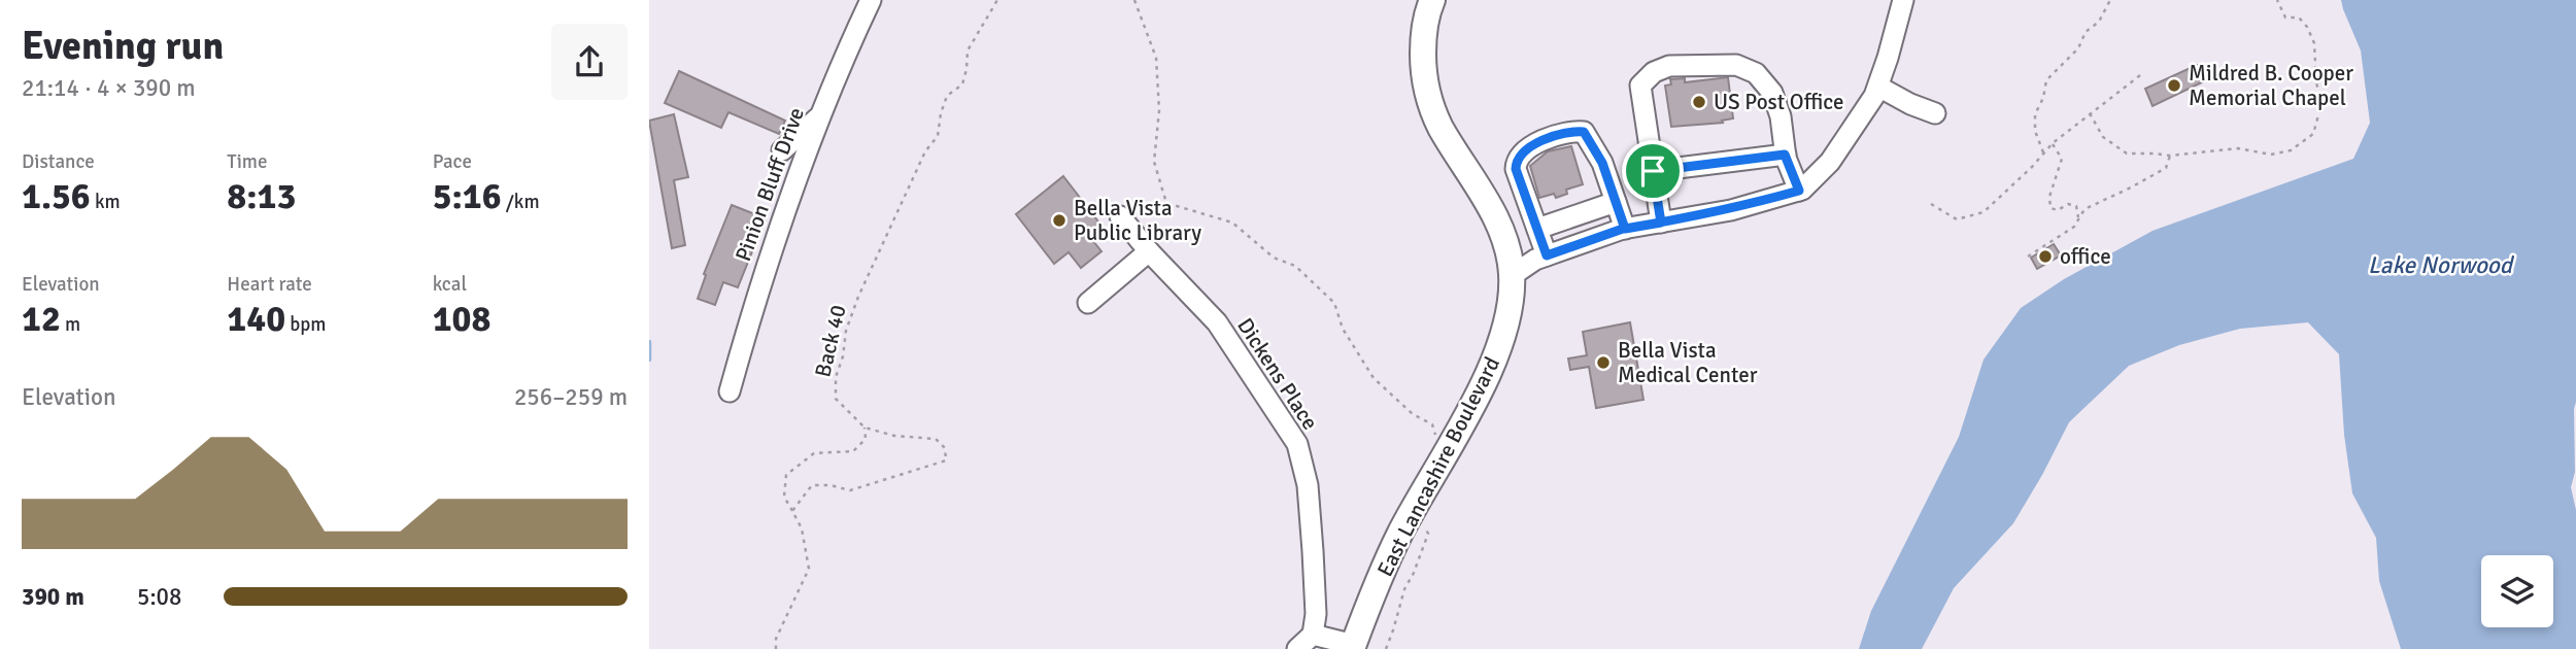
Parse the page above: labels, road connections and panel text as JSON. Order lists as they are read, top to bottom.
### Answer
{
  "streets": {
    "main road": ["East Lancashire Boulevard"],
    "street": ["Pinion Bluff Drive", "Dickens Place"],
    "path": ["Back 40"]
  },
  "water": ["Lake Norwood"],
  "places": [
    "Mildred B. Cooper Memorial Chapel",
    "US Post Office",
    "Bella Vista Public Library",
    "office",
    "Bella Vista Medical Center"
  ],
  "page": {
    "heading": ["Evening run", "21:14 · 4 × 390 m"],
    "stats": [
      ["Distance", "1.56 km"],
      ["Time", "8:13"],
      ["Pace", "5:16 /km"],
      ["Elevation", "12 m"],
      ["Heart rate", "140 bpm"],
      ["kcal", "108"]
    ],
    "chart": ["Elevation", "256–259 m"],
    "list": [
      {
        "name": "390 m",
        "note": "5:08"
      }
    ]
  }
}
